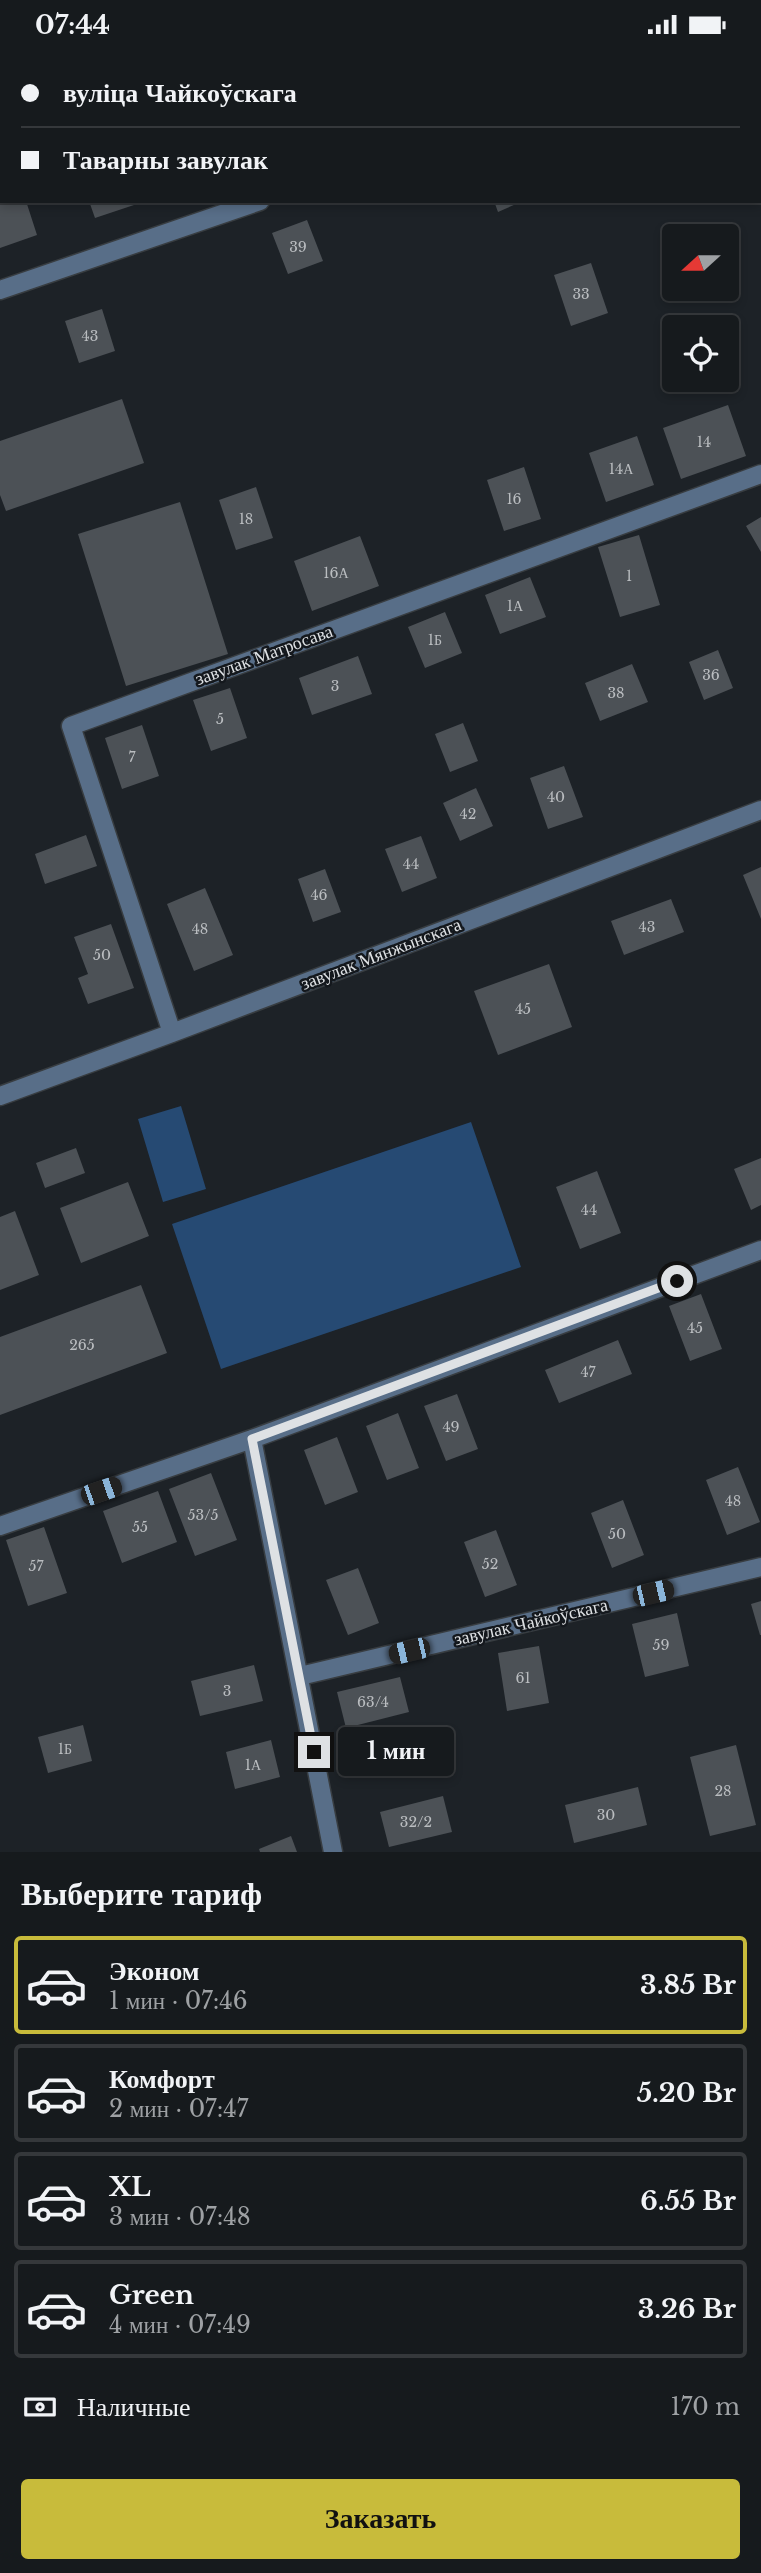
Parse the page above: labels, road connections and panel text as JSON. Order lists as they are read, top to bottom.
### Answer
{
  "streets": {
    "street": ["завулак Матросава", "завулак Мянжынскага", "завулак Чайкоўскага"]
  },
  "crossings": [
    ["завулак Матросава", "завулак Мянжынскага"]
  ],
  "house_numbers": [
    "39",
    "33",
    "43",
    "14",
    "14А",
    "16",
    "18",
    "16А",
    "1",
    "1А",
    "1Б",
    "36",
    "3",
    "38",
    "5",
    "7",
    "40",
    "42",
    "44",
    "46",
    "43",
    "48",
    "50",
    "45",
    "44",
    "45",
    "265",
    "47",
    "49",
    "48",
    "53/5",
    "55",
    "50",
    "52",
    "57",
    "59",
    "61",
    "3",
    "63/4",
    "1Б",
    "1А",
    "28",
    "30",
    "32/2"
  ],
  "north": "left",
  "page": {
    "status": "07:44",
    "banner": ["вуліца Чайкоўскага", "Таварны завулак"],
    "bubble": "1 мин",
    "heading": "Выберите тариф",
    "list": [
      {
        "name": "Эконом",
        "note": "1 мин · 07:46",
        "value": "3.85 Br"
      },
      {
        "name": "Комфорт",
        "note": "2 мин · 07:47",
        "value": "5.20 Br"
      },
      {
        "name": "XL",
        "note": "3 мин · 07:48",
        "value": "6.55 Br"
      },
      {
        "name": "Green",
        "note": "4 мин · 07:49",
        "value": "3.26 Br"
      }
    ],
    "pay": ["Наличные", "170 m"],
    "buttons": "Заказать"
  }
}
